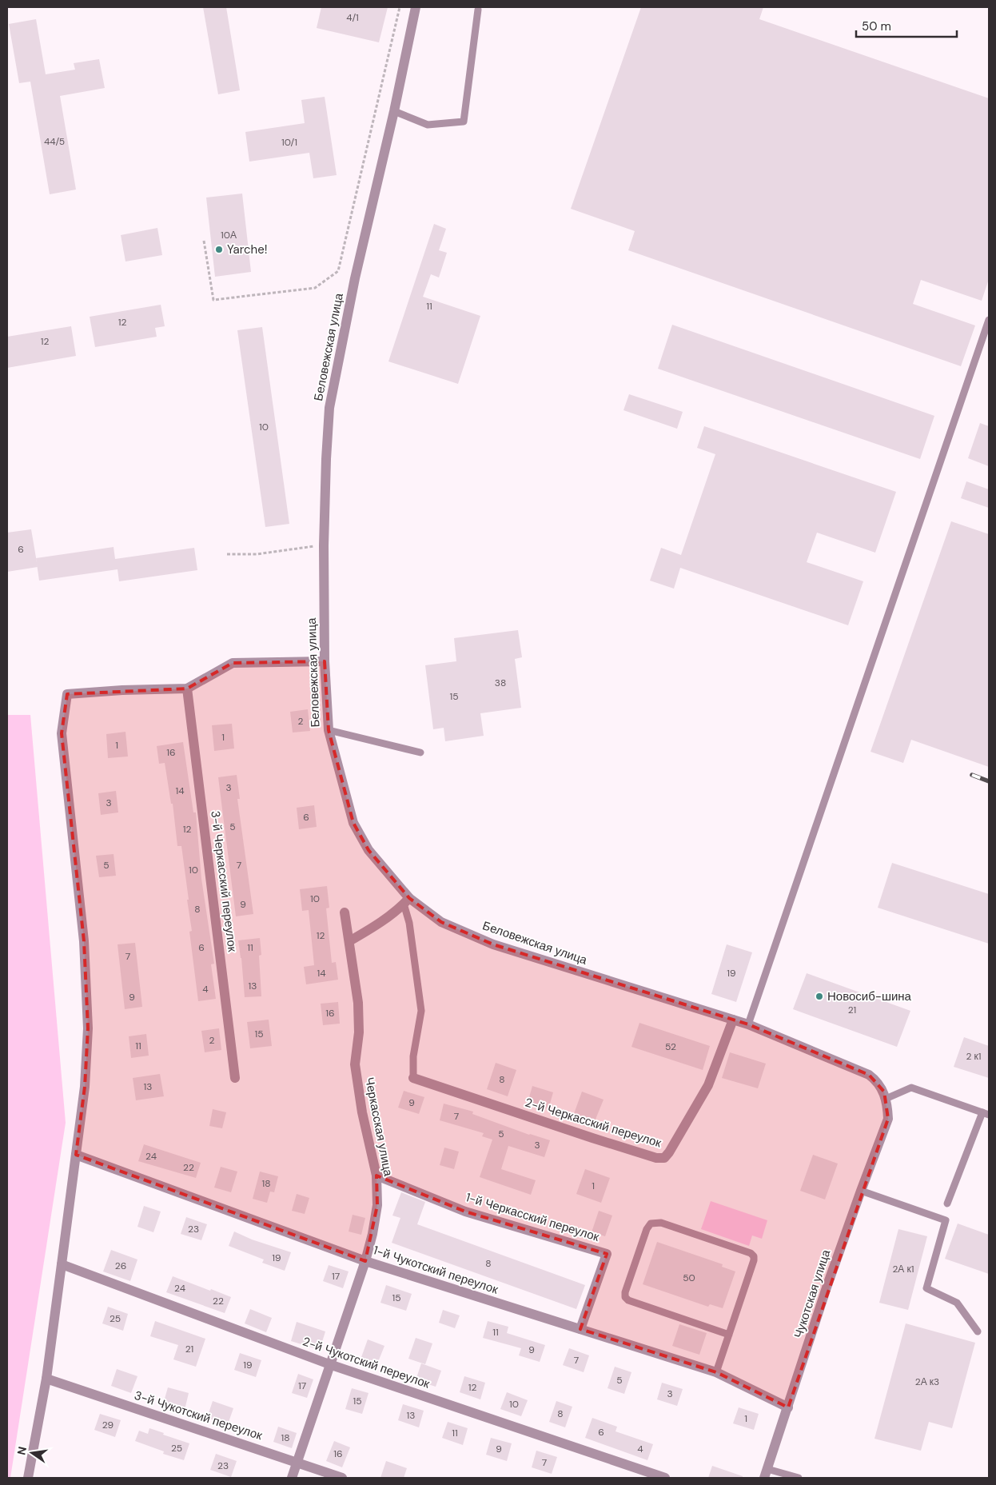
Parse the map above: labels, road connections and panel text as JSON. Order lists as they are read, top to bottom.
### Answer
{
  "streets": {
    "street": [
      "Беловежская улица",
      "3-й Черкасский переулок",
      "2-й Черкасский переулок",
      "Черкасская улица",
      "1-й Черкасский переулок",
      "1-й Чукотский переулок",
      "Чукотская улица",
      "2-й Чукотский переулок",
      "3-й Чукотский переулок"
    ]
  },
  "crossings": [
    ["Беловежская улица", "2-й Черкасский переулок"],
    ["Беловежская улица", "Чукотская улица"],
    ["Черкасская улица", "1-й Черкасский переулок"],
    ["Черкасская улица", "1-й Чукотский переулок"],
    ["Черкасская улица", "2-й Чукотский переулок"],
    ["Черкасская улица", "3-й Чукотский переулок"],
    ["1-й Черкасский переулок", "1-й Чукотский переулок"],
    ["1-й Чукотский переулок", "Чукотская улица"]
  ],
  "places": ["Yarche!", "Новосиб-шина"],
  "house_numbers": [
    "4/1",
    "44/5",
    "10/1",
    "10А",
    "11",
    "12",
    "12",
    "10",
    "6",
    "38",
    "15",
    "2",
    "1",
    "1",
    "16",
    "3",
    "14",
    "3",
    "6",
    "5",
    "12",
    "5",
    "7",
    "10",
    "10",
    "9",
    "8",
    "12",
    "6",
    "11",
    "7",
    "14",
    "19",
    "13",
    "4",
    "9",
    "21",
    "16",
    "15",
    "2",
    "11",
    "52",
    "2 к1",
    "8",
    "13",
    "9",
    "7",
    "5",
    "3",
    "24",
    "22",
    "18",
    "1",
    "23",
    "19",
    "8",
    "26",
    "2А к1",
    "17",
    "50",
    "24",
    "15",
    "22",
    "25",
    "11",
    "21",
    "9",
    "7",
    "19",
    "5",
    "2А к3",
    "17",
    "12",
    "3",
    "15",
    "10",
    "8",
    "13",
    "1",
    "29",
    "6",
    "11",
    "18",
    "25",
    "9",
    "4",
    "16",
    "7",
    "23"
  ],
  "scale_bar": "50 m",
  "north": "left"
}
